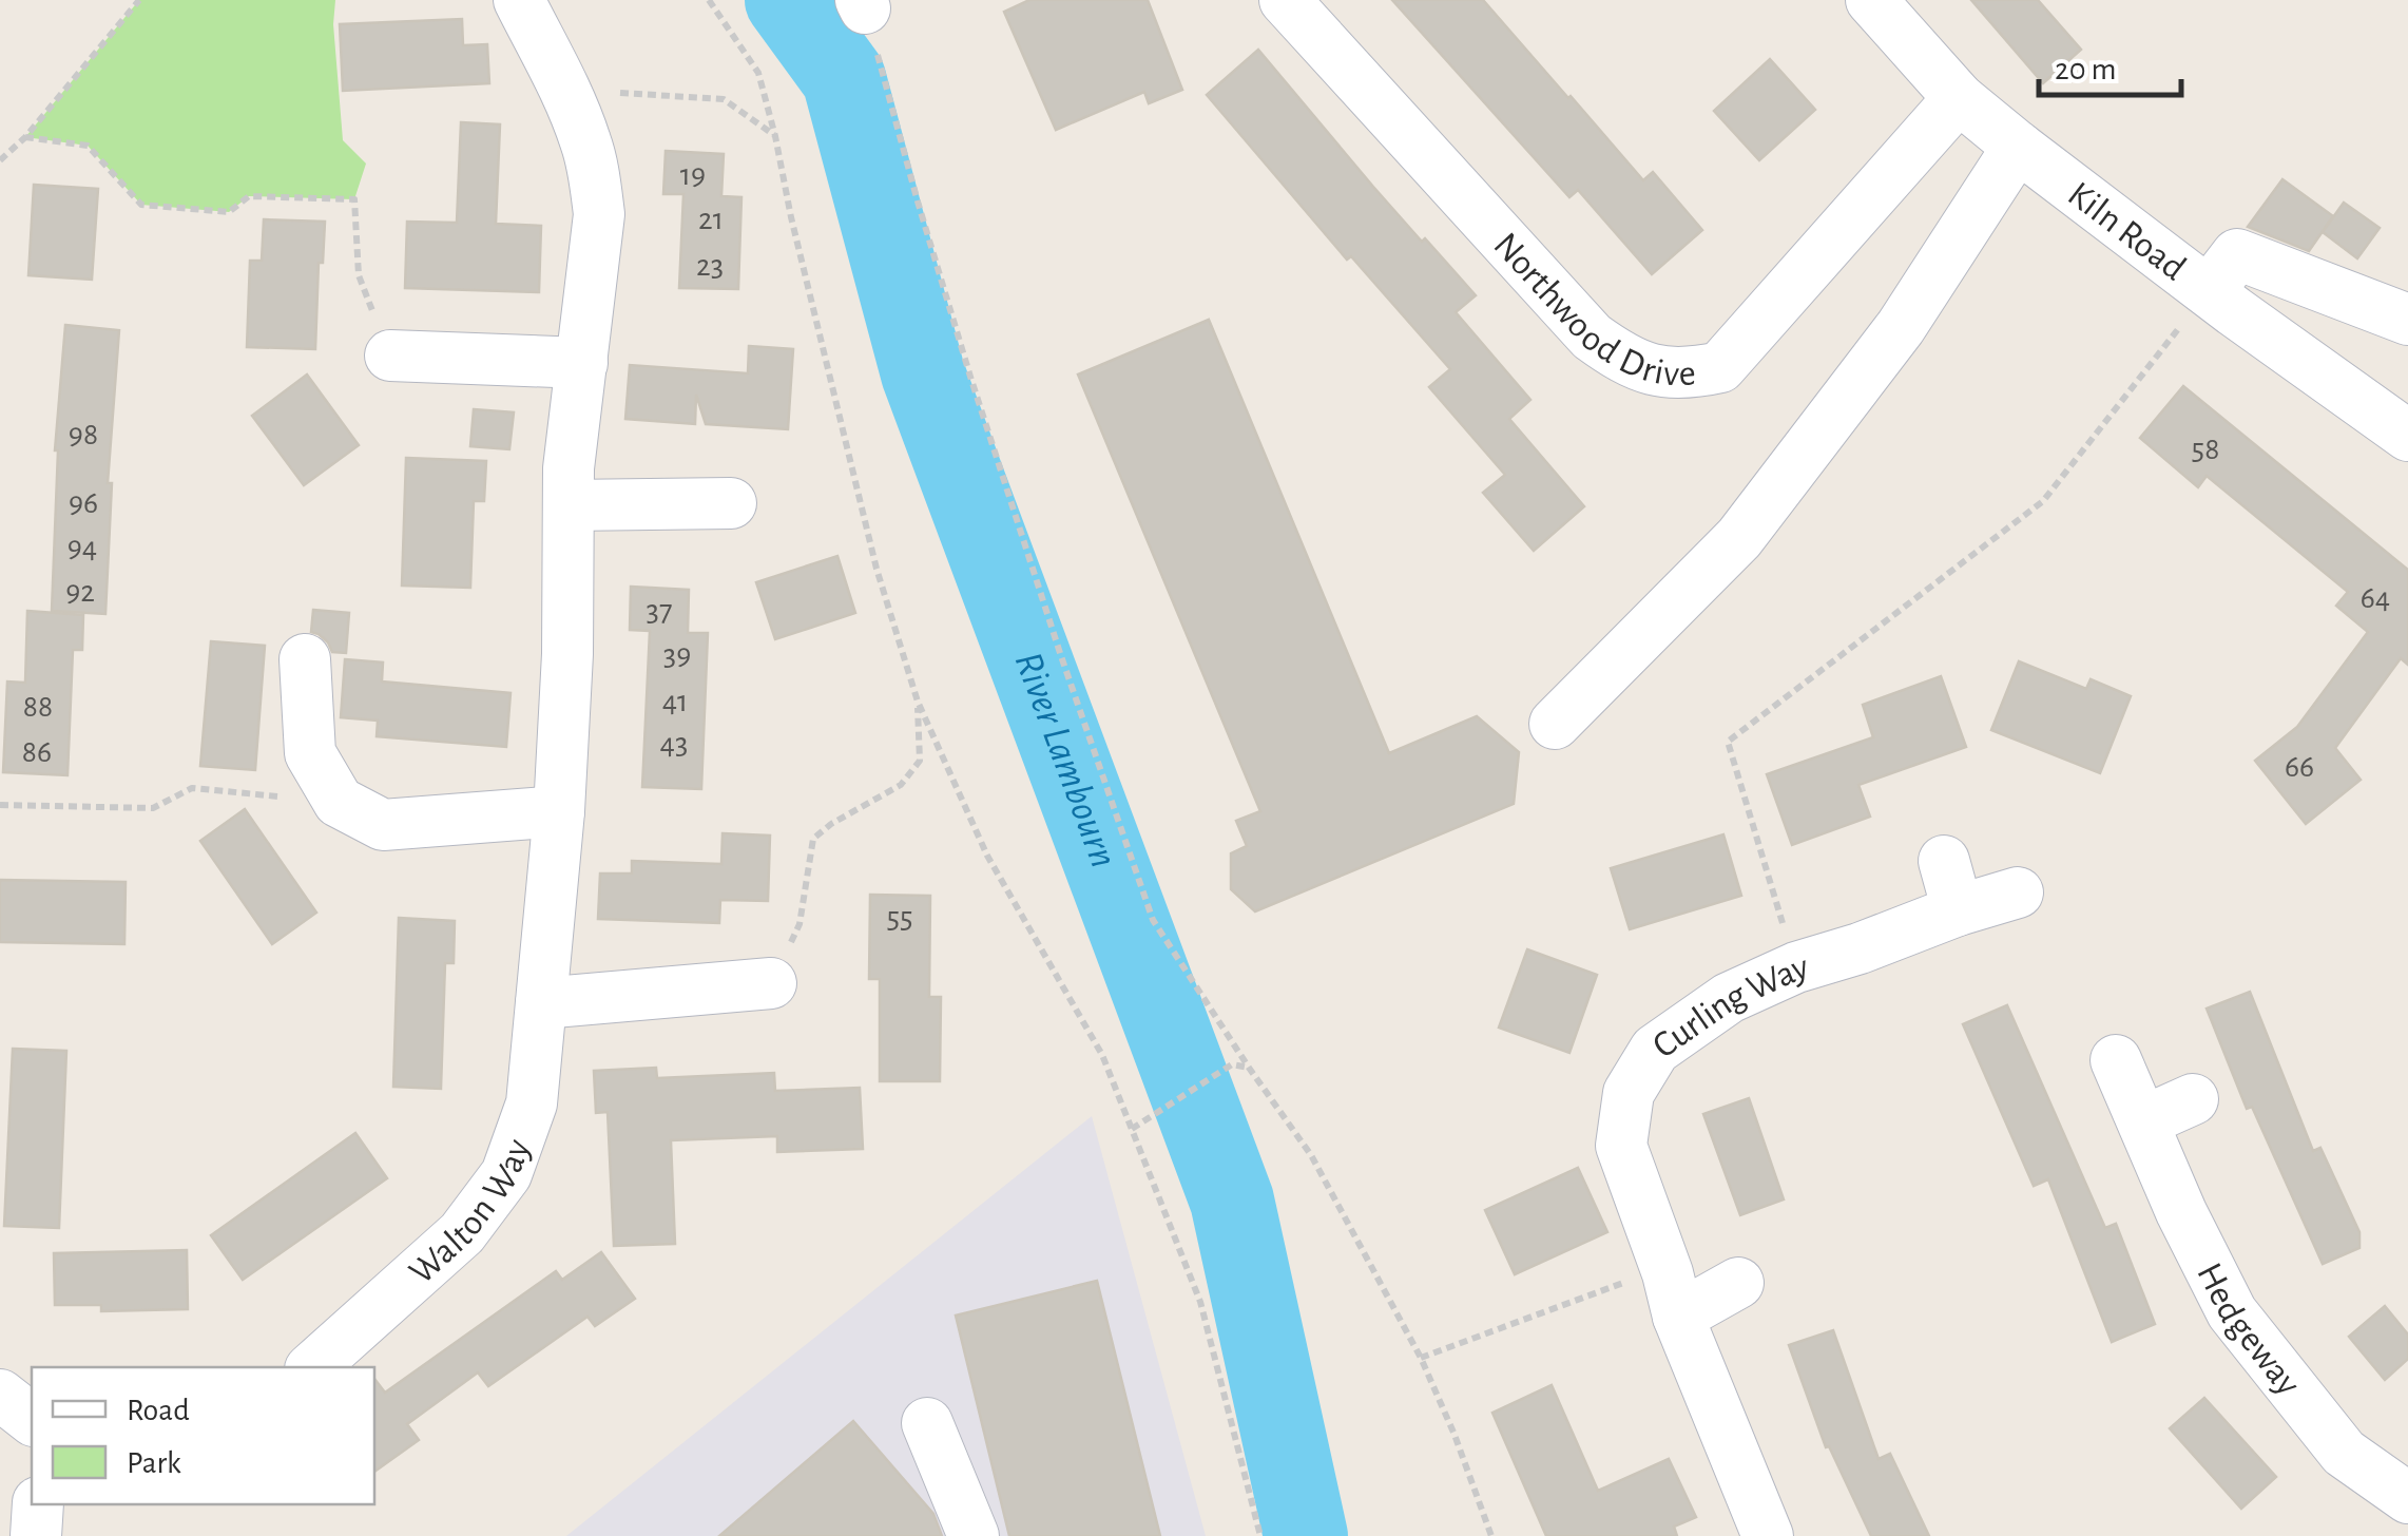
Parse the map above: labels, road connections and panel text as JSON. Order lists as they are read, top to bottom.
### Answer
{
  "streets": {
    "street": [
      "Kiln Road",
      "Northwood Drive",
      "Curling Way",
      "Walton Way",
      "Hedgeway"
    ]
  },
  "crossings": [
    ["Kiln Road", "Northwood Drive"]
  ],
  "water": ["River Lambourn"],
  "house_numbers": [
    "19",
    "21",
    "23",
    "98",
    "58",
    "96",
    "94",
    "92",
    "64",
    "37",
    "39",
    "41",
    "88",
    "43",
    "86",
    "66",
    "55"
  ],
  "legend": ["Road", "Park"],
  "scale_bar": "20 m"
}
